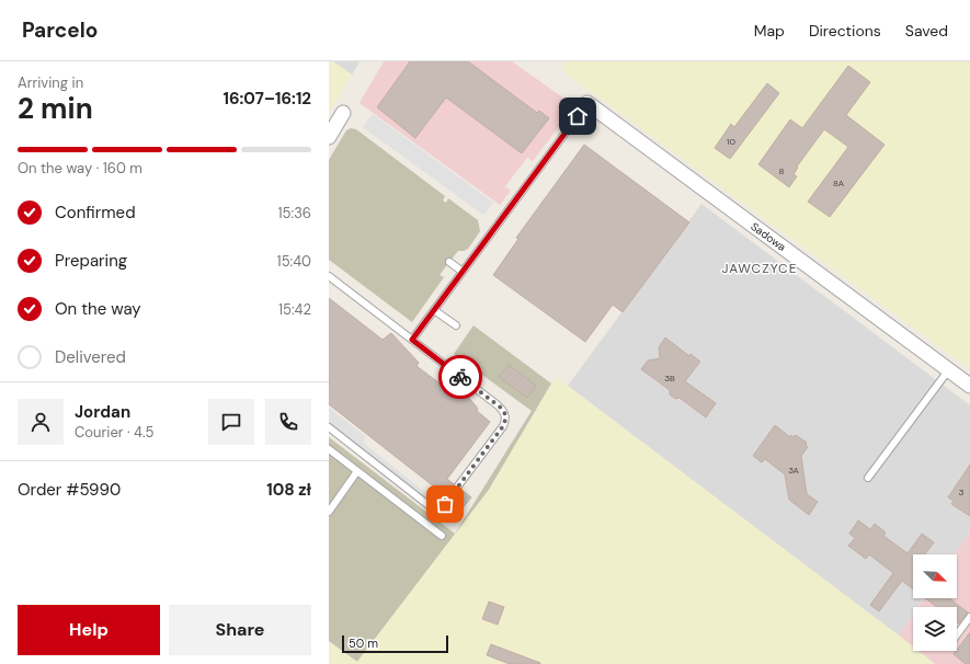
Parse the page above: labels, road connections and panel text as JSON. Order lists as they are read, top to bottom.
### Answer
{
  "streets": {
    "street": ["Sadowa"]
  },
  "districts": ["JAWCZYCE"],
  "house_numbers": [
    "10",
    "8",
    "8A",
    "3B",
    "3A",
    "3"
  ],
  "scale_bar": "50 m",
  "north": "bottom right",
  "page": {
    "header": "Parcelo",
    "nav": ["Map", "Directions", "Saved"],
    "heading": ["2 min", "Arriving in", "16:07–16:12"],
    "panel": [
      "Jordan",
      "Courier · 4.5",
      "Order #5990",
      "108 zł"
    ],
    "bar": "On the way · 160 m",
    "list": [
      ["Confirmed", "15:36"],
      ["Preparing", "15:40"],
      ["On the way", "15:42"],
      "Delivered"
    ],
    "buttons": ["Help", "Share"],
    "scale": "50 m"
  }
}
